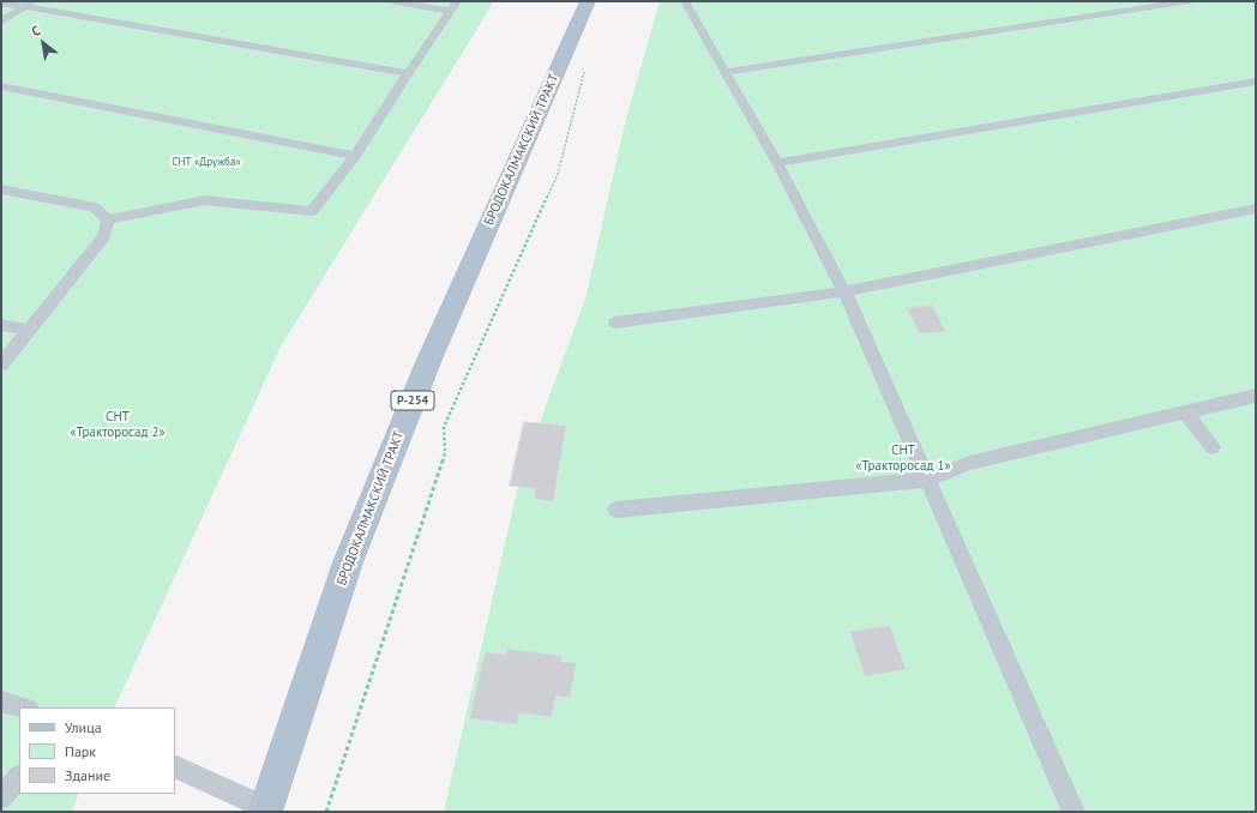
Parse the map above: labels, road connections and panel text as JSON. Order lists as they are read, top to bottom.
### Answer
{
  "streets": {
    "main road": ["БРОДОКАЛМАКСКИЙ ТРАКТ", "Р-254"]
  },
  "parks": ["СНТ «Дружба»", "СНТ «Тракторосад 2»", "СНТ «Тракторосад 1»"],
  "legend": ["Улица", "Парк", "Здание"],
  "north": "top left"
}
